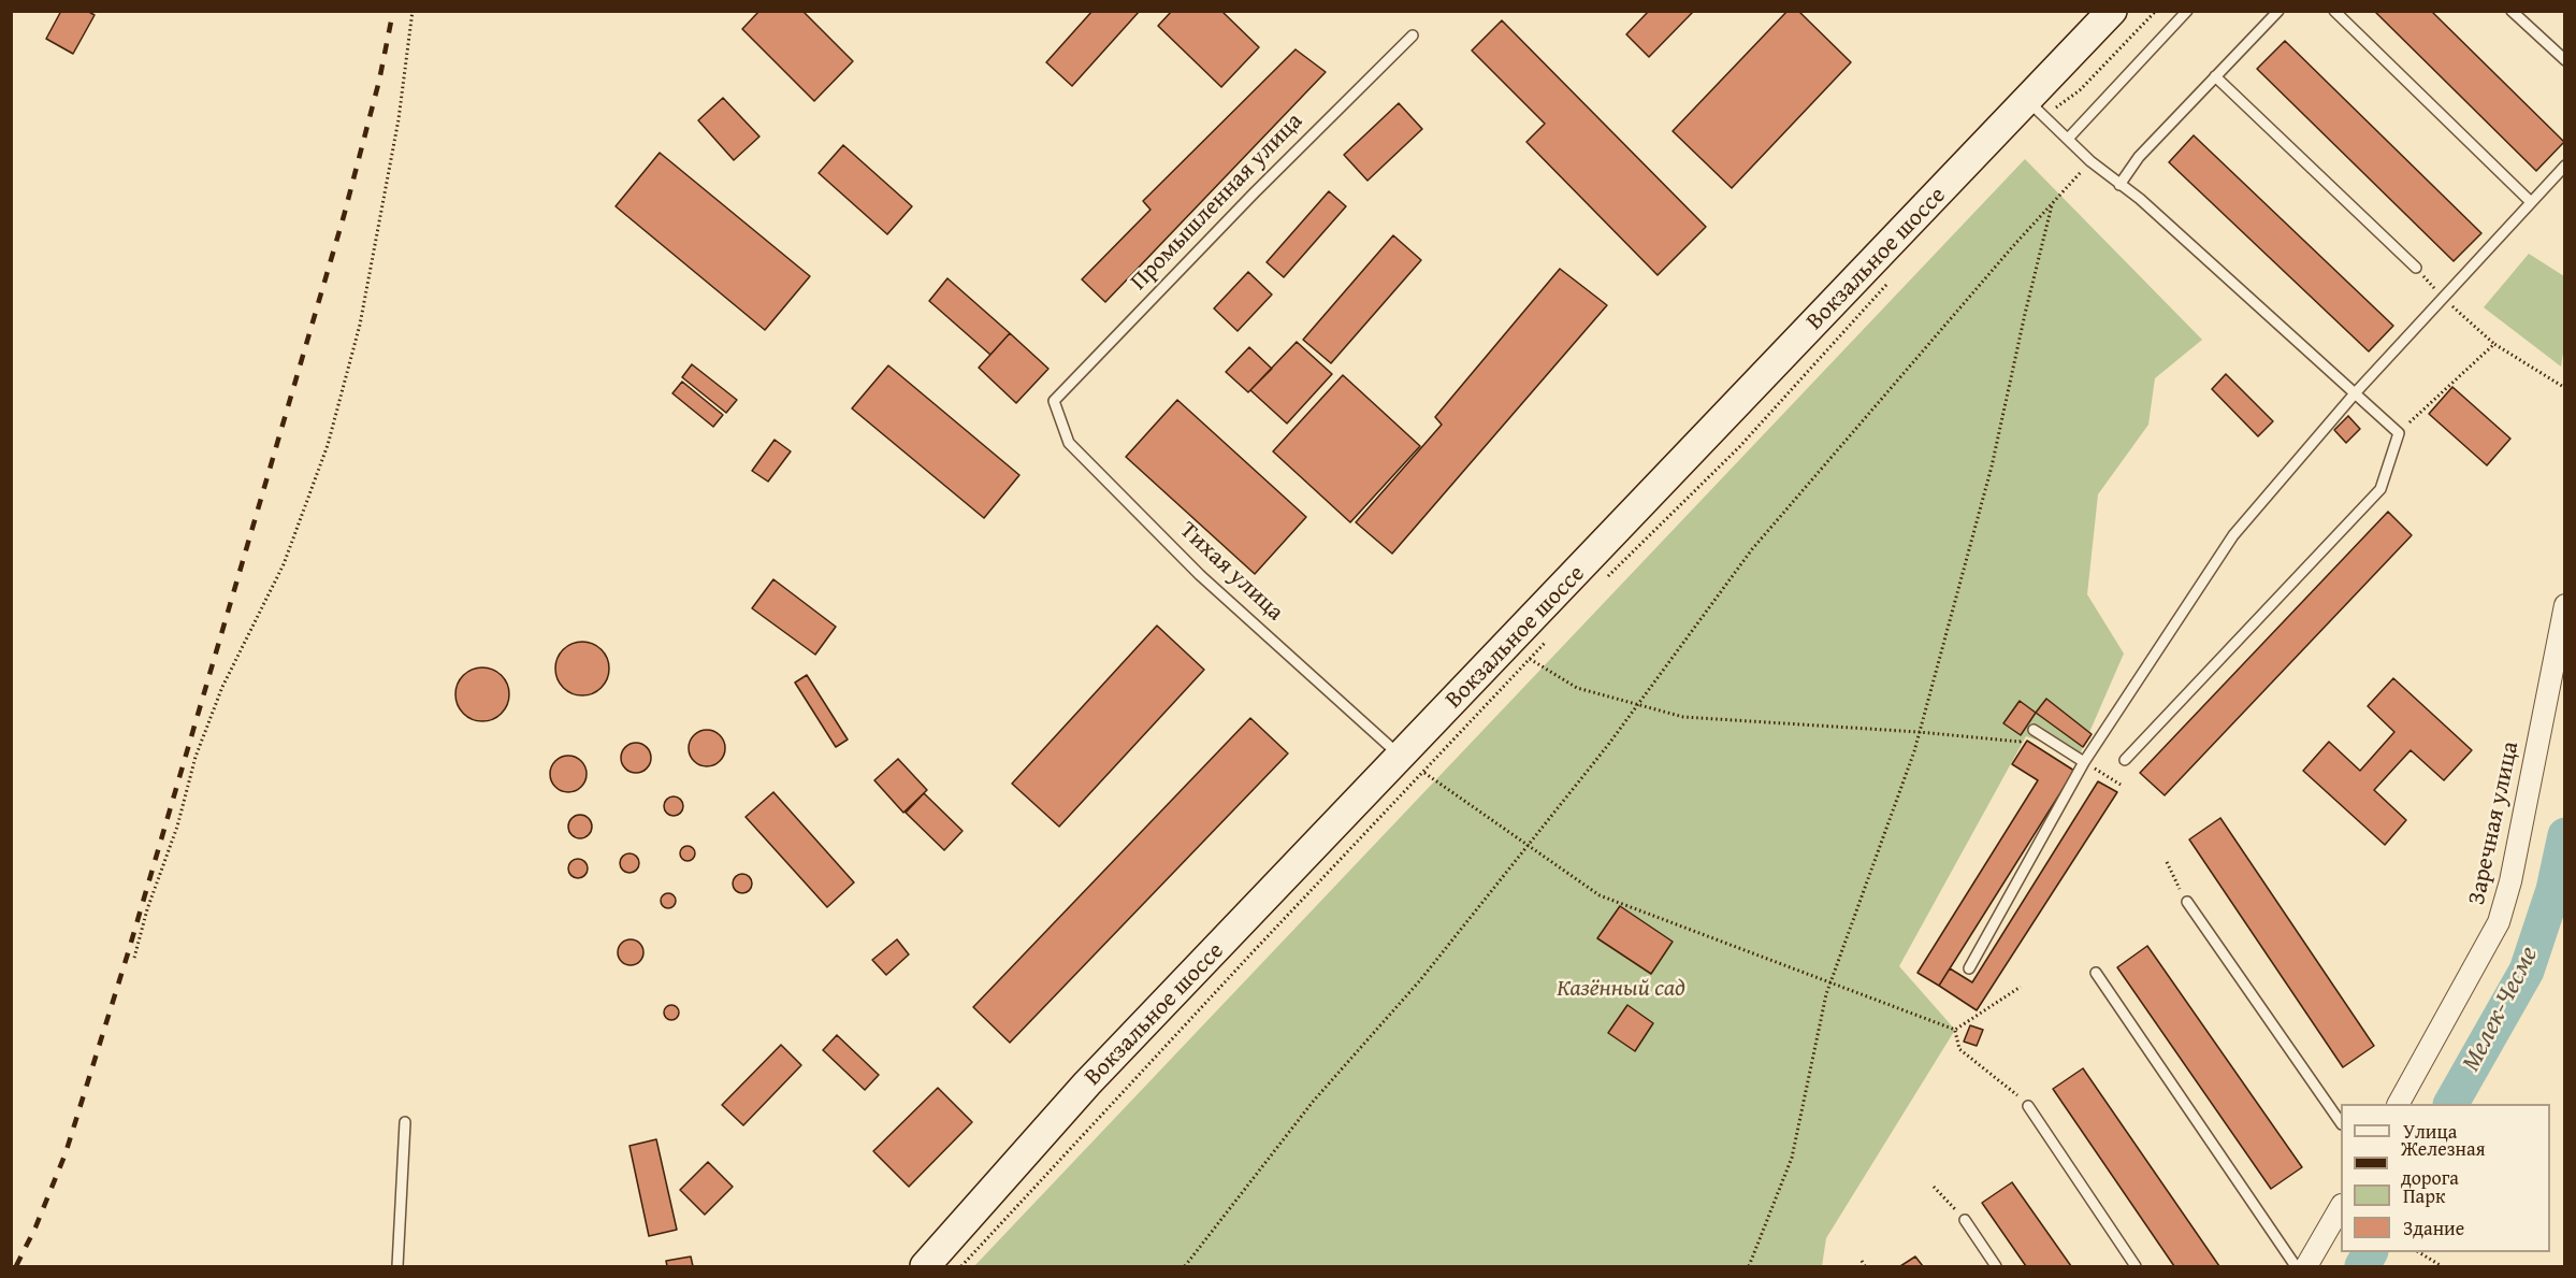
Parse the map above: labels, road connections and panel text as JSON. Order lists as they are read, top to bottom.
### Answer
{
  "streets": {
    "main road": ["Вокзальное шоссе"],
    "street": ["Заречная улица"],
    "lane": ["Промышленная улица", "Тихая улица"]
  },
  "crossings": [
    ["Промышленная улица", "Тихая улица"],
    ["Вокзальное шоссе", "Тихая улица"]
  ],
  "water": ["Мелек-Чесме"],
  "parks": ["Казённый сад"],
  "legend": [
    "Улица",
    "Железная дорога",
    "Парк",
    "Здание"
  ]
}
